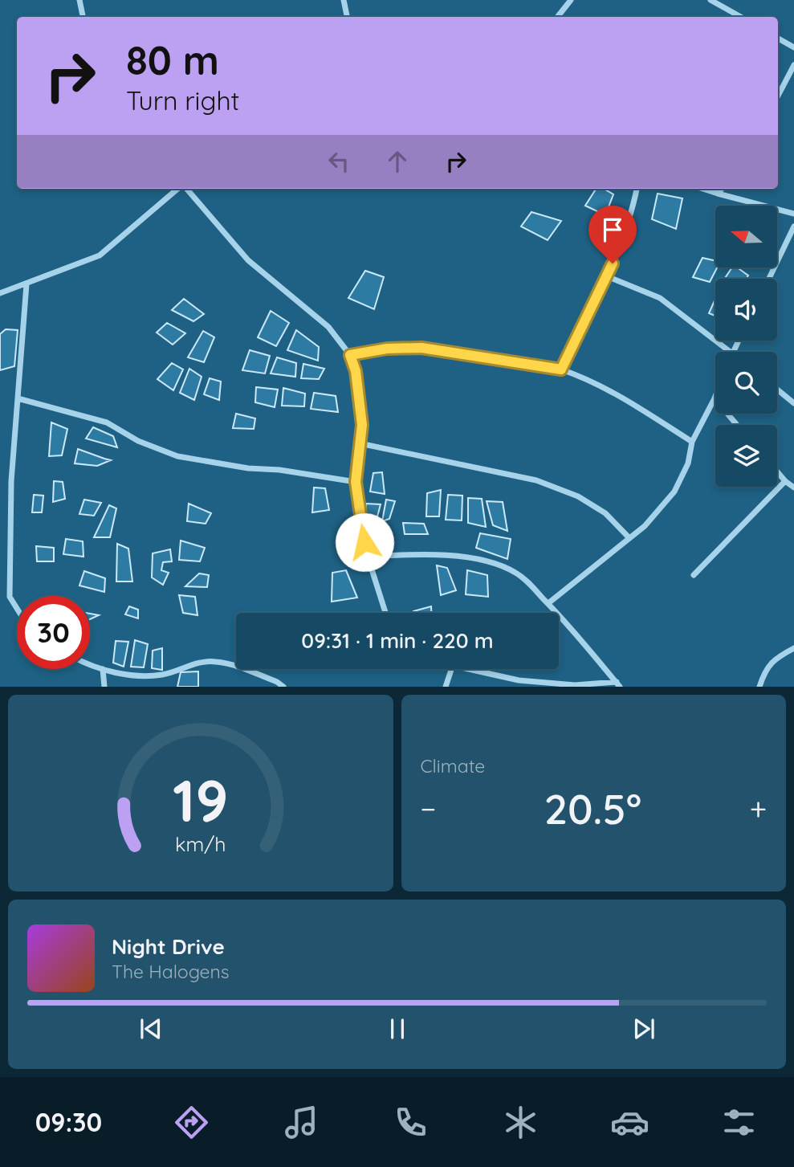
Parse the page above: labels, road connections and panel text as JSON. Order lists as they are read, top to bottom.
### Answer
{
  "north": "left",
  "page": {
    "turn": ["80 m", "Turn right"],
    "limit": "30",
    "trip": "09:31 · 1 min · 220 m",
    "tile": "Climate",
    "heat": ["−", "20.5°", "+"],
    "song": ["Night Drive", "The Halogens"],
    "tabs": "09:30",
    "gauge": ["19", "km/h"]
  }
}
